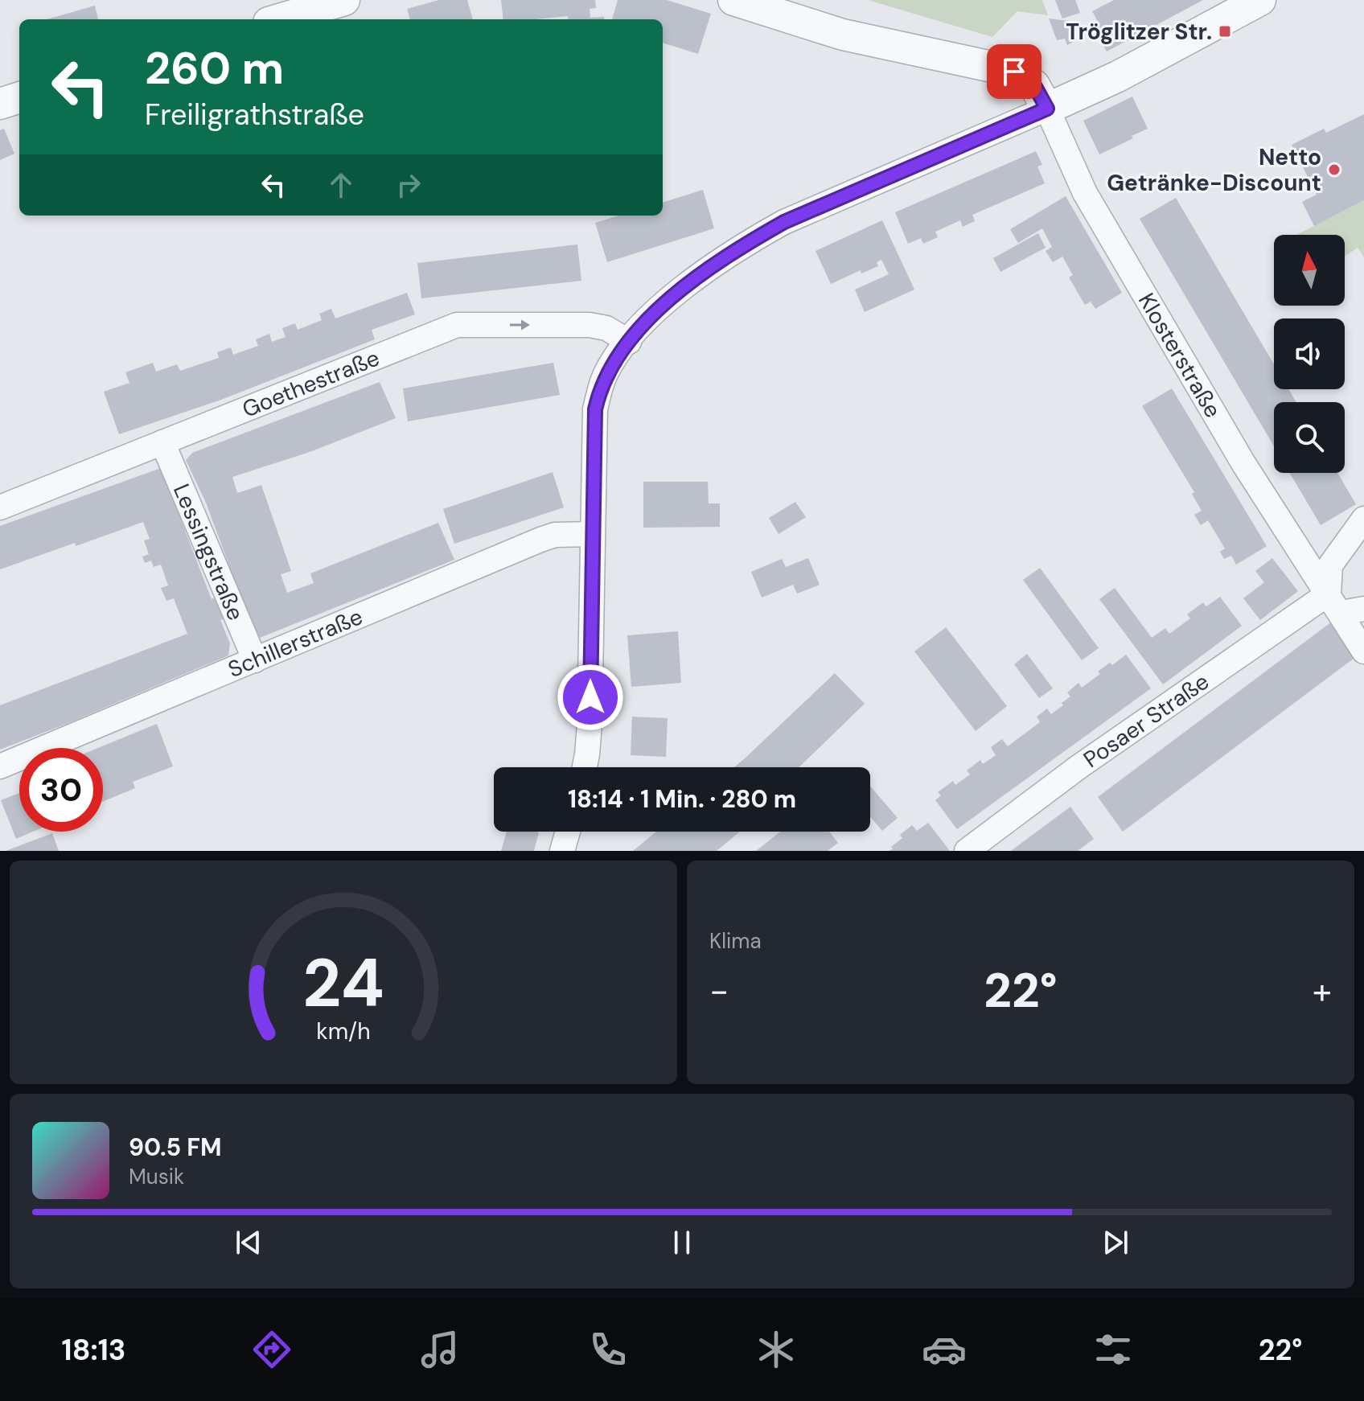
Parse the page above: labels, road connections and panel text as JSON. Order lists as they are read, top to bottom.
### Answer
{
  "streets": {
    "street": [
      "Klosterstraße",
      "Goethestraße",
      "Lessingstraße",
      "Schillerstraße",
      "Posaer Straße"
    ]
  },
  "crossings": [
    ["Klosterstraße", "Posaer Straße"],
    ["Goethestraße", "Lessingstraße"],
    ["Lessingstraße", "Schillerstraße"]
  ],
  "one_way": ["Goethestraße"],
  "places": {
    "transit": ["Tröglitzer Str."],
    "other": ["Netto Getränke-Discount"]
  },
  "north": "top",
  "page": {
    "turn": ["260 m", "Freiligrathstraße"],
    "limit": "30",
    "trip": "18:14 · 1 Min. · 280 m",
    "tile": "Klima",
    "heat": ["−", "22°", "+"],
    "song": ["90.5 FM", "Musik"],
    "tabs": ["18:13", "22°"],
    "gauge": ["24", "km/h"]
  }
}
